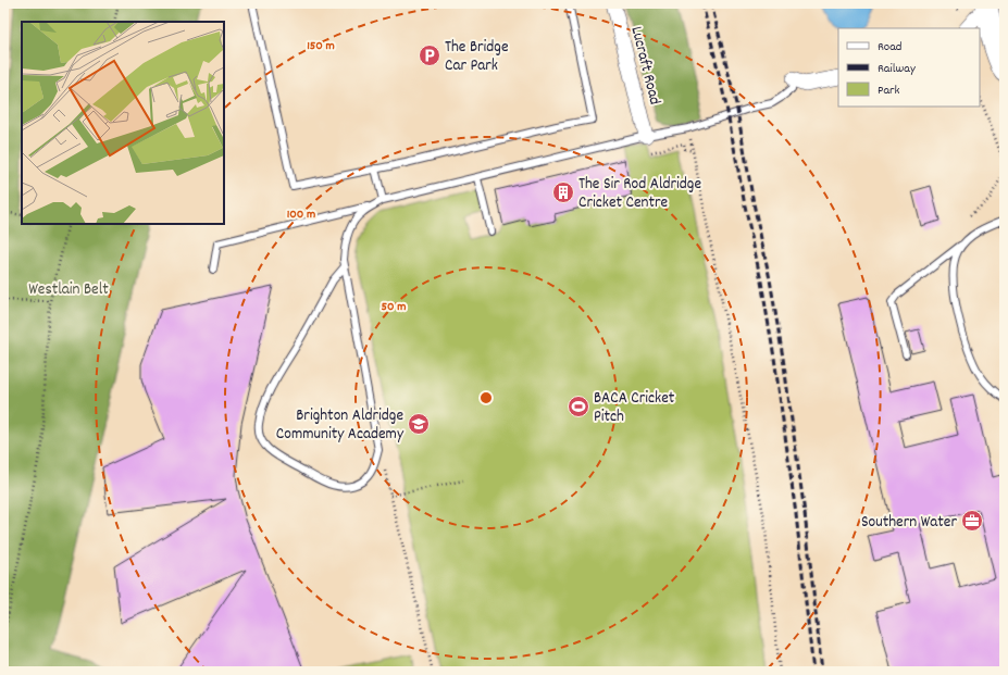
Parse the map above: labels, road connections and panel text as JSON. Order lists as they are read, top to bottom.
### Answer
{
  "streets": {
    "street": ["Lucraft Road"]
  },
  "parks": ["Westlain Belt"],
  "places": {
    "parking": ["The Bridge Car Park"],
    "building": ["The Sir Rod Aldridge Cricket Centre"],
    "sports": ["BACA Cricket Pitch"],
    "school or university": ["Brighton Aldridge Community Academy"],
    "office": ["Southern Water"]
  },
  "legend": ["Road", "Railway", "Park"],
  "rings": ["150 m", "100 m", "50 m"]
}
